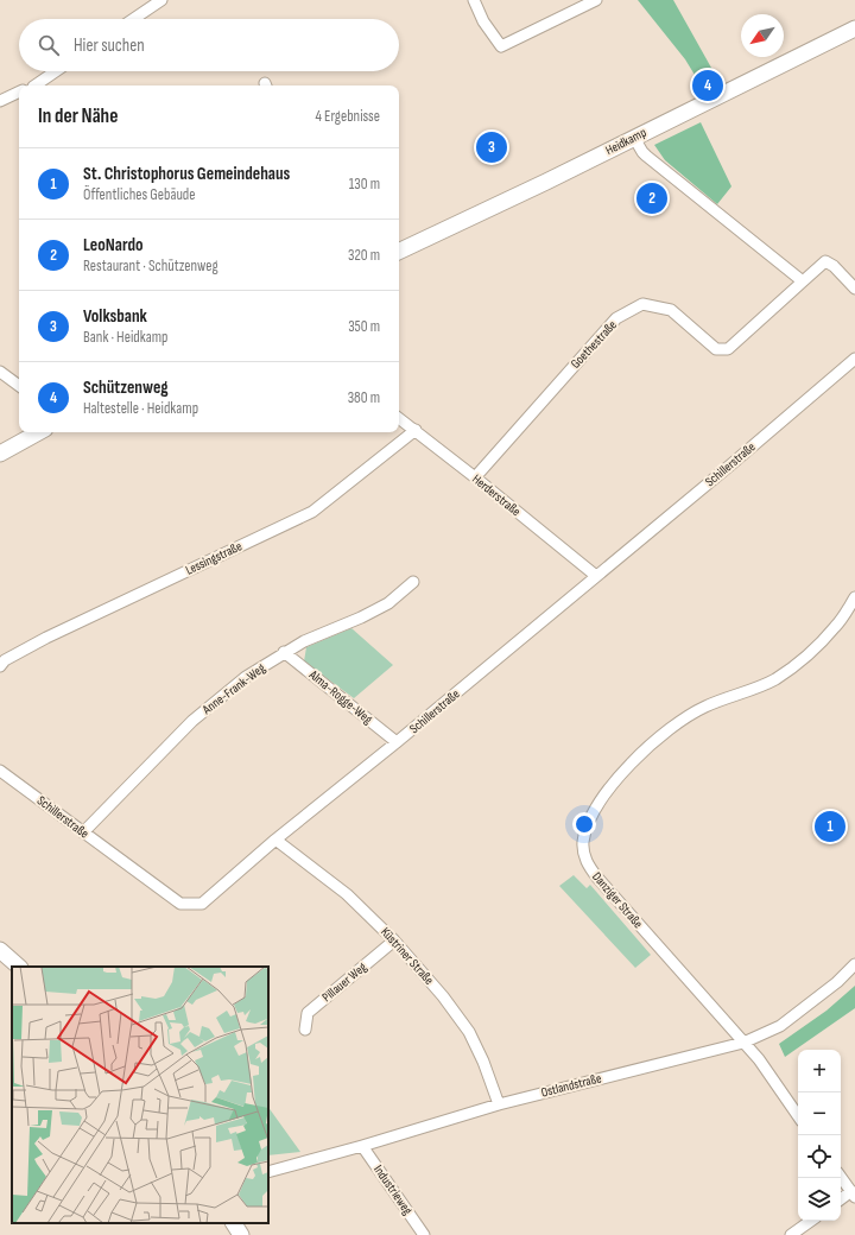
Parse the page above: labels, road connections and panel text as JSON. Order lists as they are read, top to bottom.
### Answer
{
  "streets": {
    "main road": ["Heidkamp"],
    "street": [
      "Goethestraße",
      "Schillerstraße",
      "Herderstraße",
      "Lessingstraße",
      "Anne-Frank-Weg",
      "Alma-Rogge-Weg",
      "Danziger Straße",
      "Küstriner Straße",
      "Pillauer Weg",
      "Ostlandstraße",
      "Industrieweg"
    ]
  },
  "crossings": [
    ["Goethestraße", "Herderstraße"],
    ["Schillerstraße", "Herderstraße"],
    ["Schillerstraße", "Anne-Frank-Weg"],
    ["Schillerstraße", "Alma-Rogge-Weg"],
    ["Schillerstraße", "Küstriner Straße"],
    ["Herderstraße", "Lessingstraße"],
    ["Anne-Frank-Weg", "Alma-Rogge-Weg"],
    ["Danziger Straße", "Ostlandstraße"],
    ["Küstriner Straße", "Pillauer Weg"],
    ["Küstriner Straße", "Ostlandstraße"],
    ["Ostlandstraße", "Industrieweg"]
  ],
  "north": "bottom left",
  "page": {
    "search": "Hier suchen",
    "pins": [
      "4",
      "3",
      "2",
      "1"
    ],
    "heading": ["In der Nähe", "4 Ergebnisse"],
    "list": [
      {
        "mark": "1",
        "name": "St. Christophorus Gemeindehaus",
        "note": "Öffentliches Gebäude",
        "value": "130 m"
      },
      {
        "mark": "2",
        "name": "LeoNardo",
        "note": "Restaurant · Schützenweg",
        "value": "320 m"
      },
      {
        "mark": "3",
        "name": "Volksbank",
        "note": "Bank · Heidkamp",
        "value": "350 m"
      },
      {
        "mark": "4",
        "name": "Schützenweg",
        "note": "Haltestelle · Heidkamp",
        "value": "380 m"
      }
    ],
    "map_buttons": ["+", "−"]
  }
}
